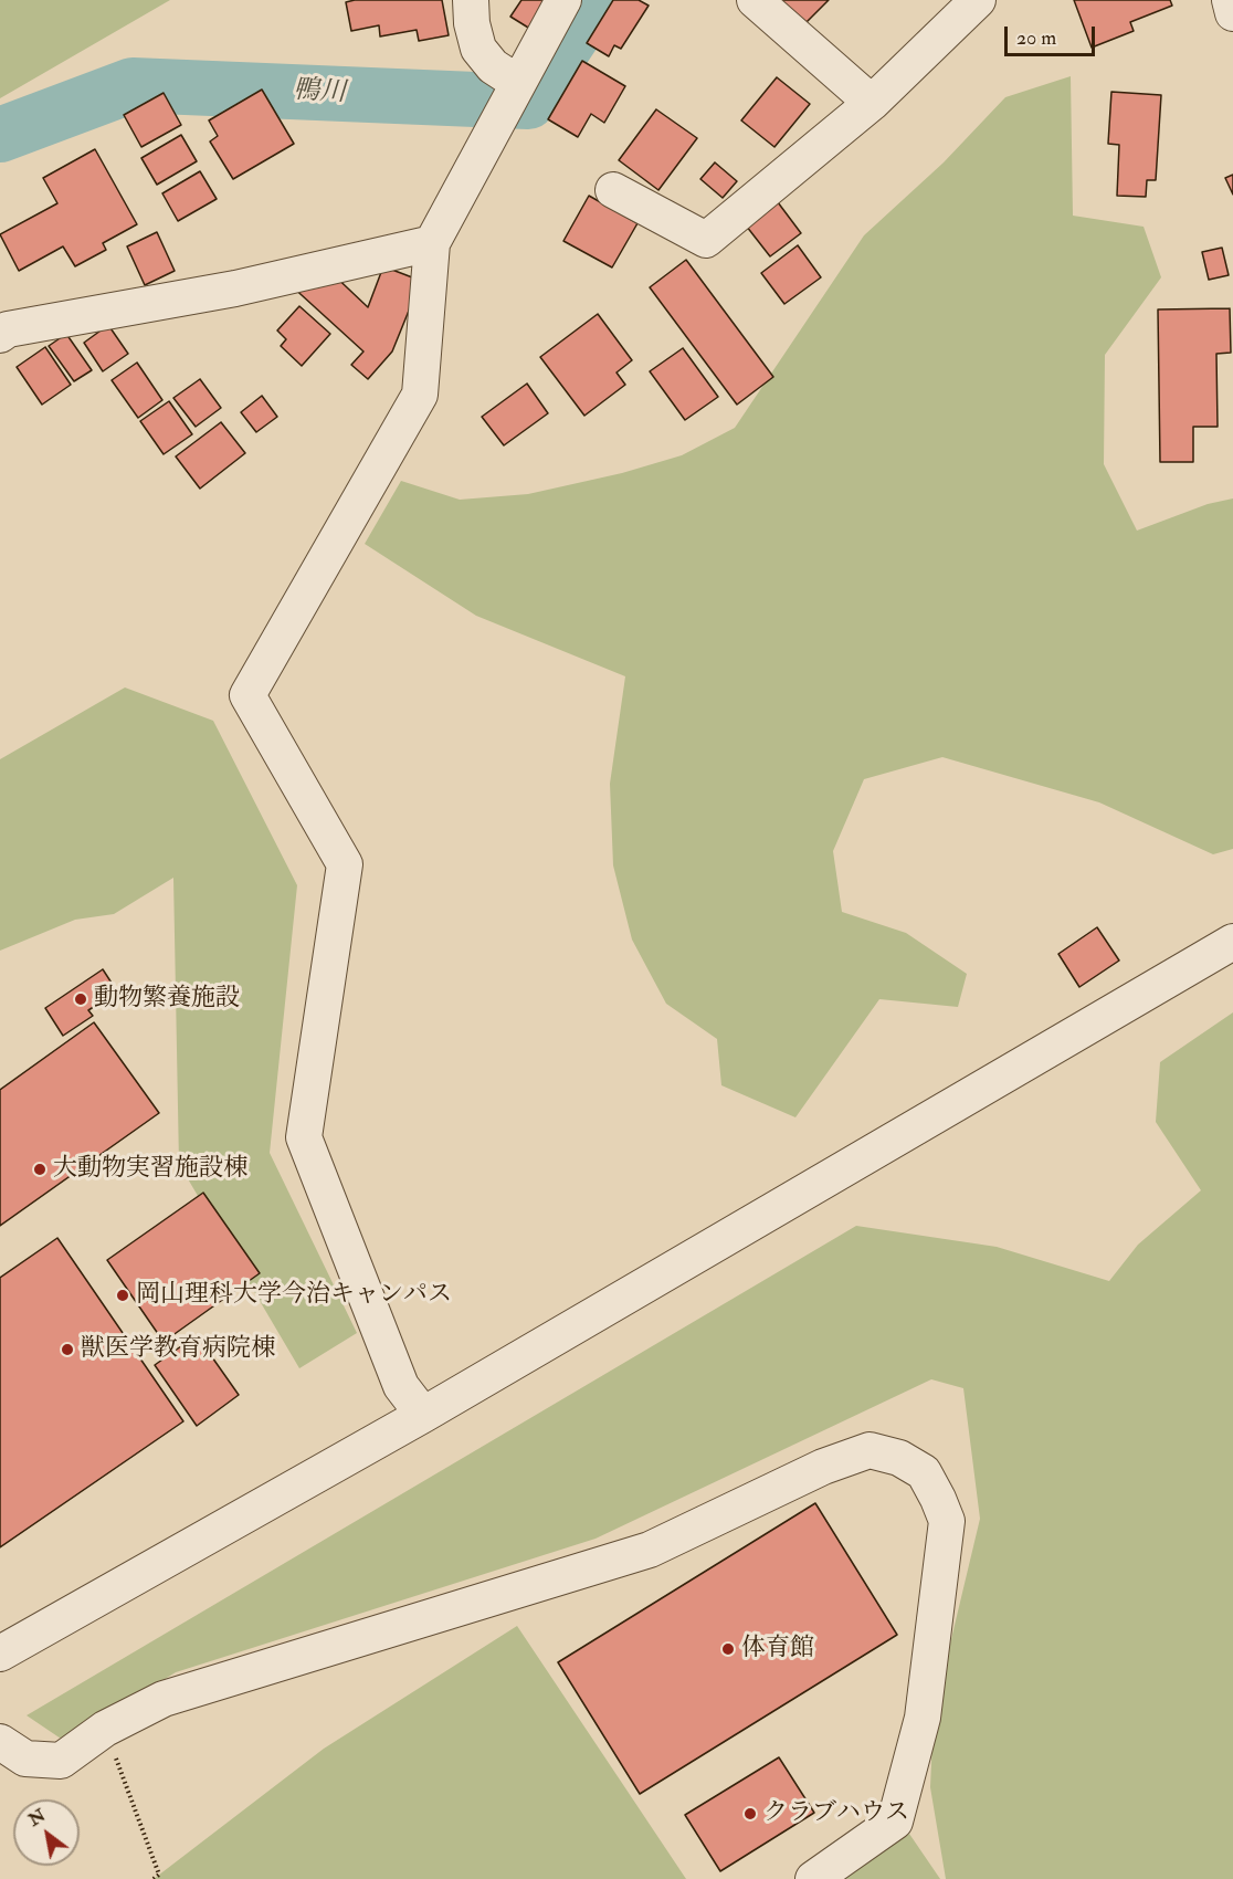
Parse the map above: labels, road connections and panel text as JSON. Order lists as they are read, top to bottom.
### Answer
{
  "water": ["鴨川"],
  "places": [
    "動物繁養施設",
    "大動物実習施設棟",
    "岡山理科大学今治キャンパス",
    "獣医学教育病院棟",
    "体育館",
    "クラブハウス"
  ],
  "scale_bar": "20 m",
  "north": "top left"
}
